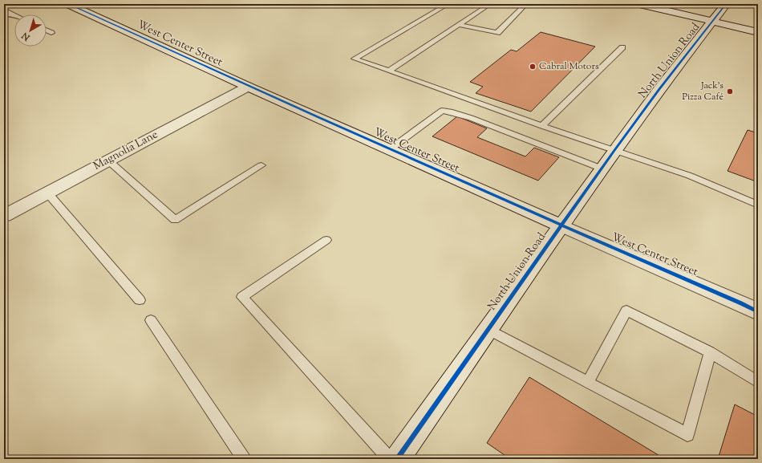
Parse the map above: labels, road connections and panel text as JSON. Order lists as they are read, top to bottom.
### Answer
{
  "streets": {
    "street": ["West Center Street", "North Union Road", "Magnolia Lane"]
  },
  "crossings": [
    ["West Center Street", "North Union Road"],
    ["West Center Street", "Magnolia Lane"]
  ],
  "places": ["Cabral Motors", "Jack's Pizza Café"],
  "north": "bottom left"
}
